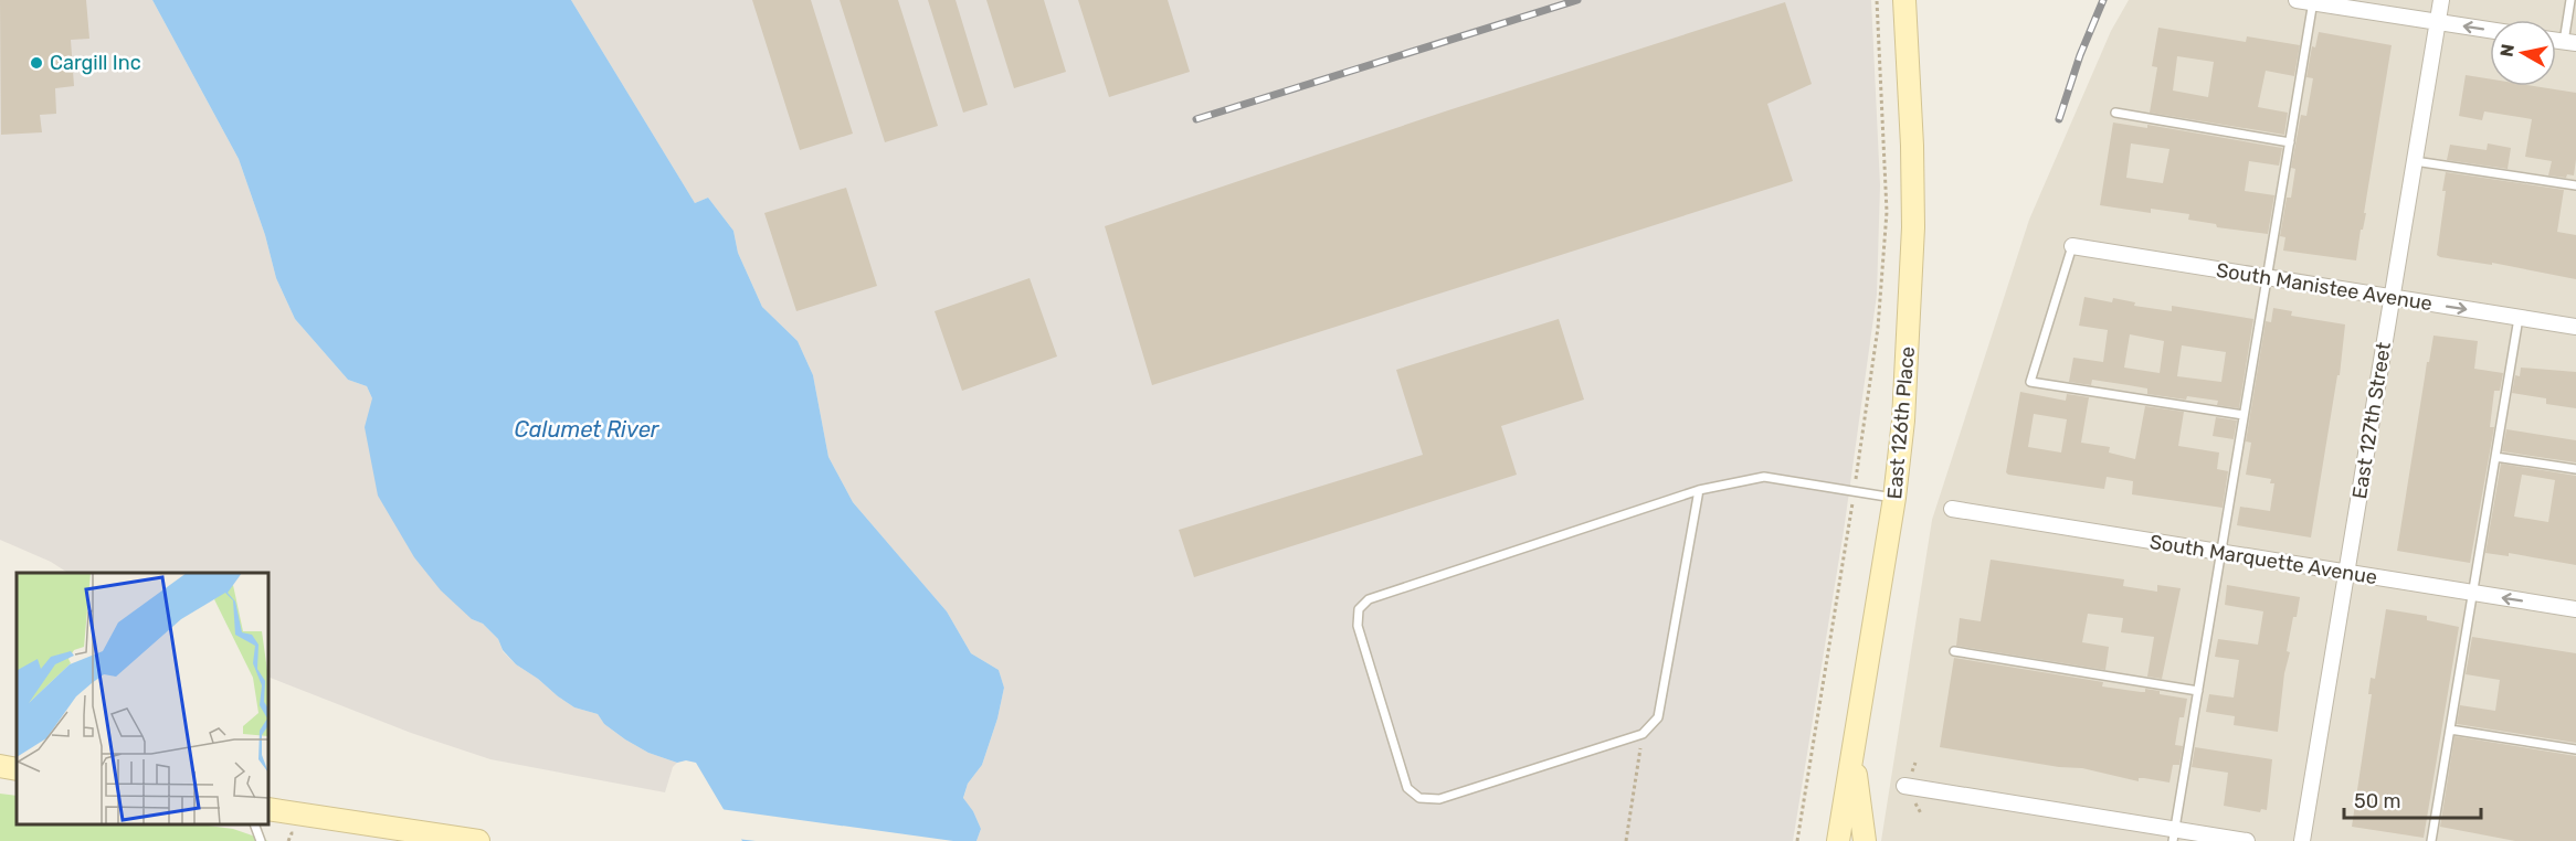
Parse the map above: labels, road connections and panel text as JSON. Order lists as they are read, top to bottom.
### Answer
{
  "streets": {
    "street": [
      "South Manistee Avenue",
      "East 127th Street",
      "East 126th Place",
      "South Marquette Avenue"
    ]
  },
  "crossings": [
    ["South Manistee Avenue", "East 127th Street"],
    ["East 127th Street", "South Marquette Avenue"]
  ],
  "water": ["Calumet River"],
  "places": ["Cargill Inc"],
  "scale_bar": "50 m",
  "north": "left"
}
